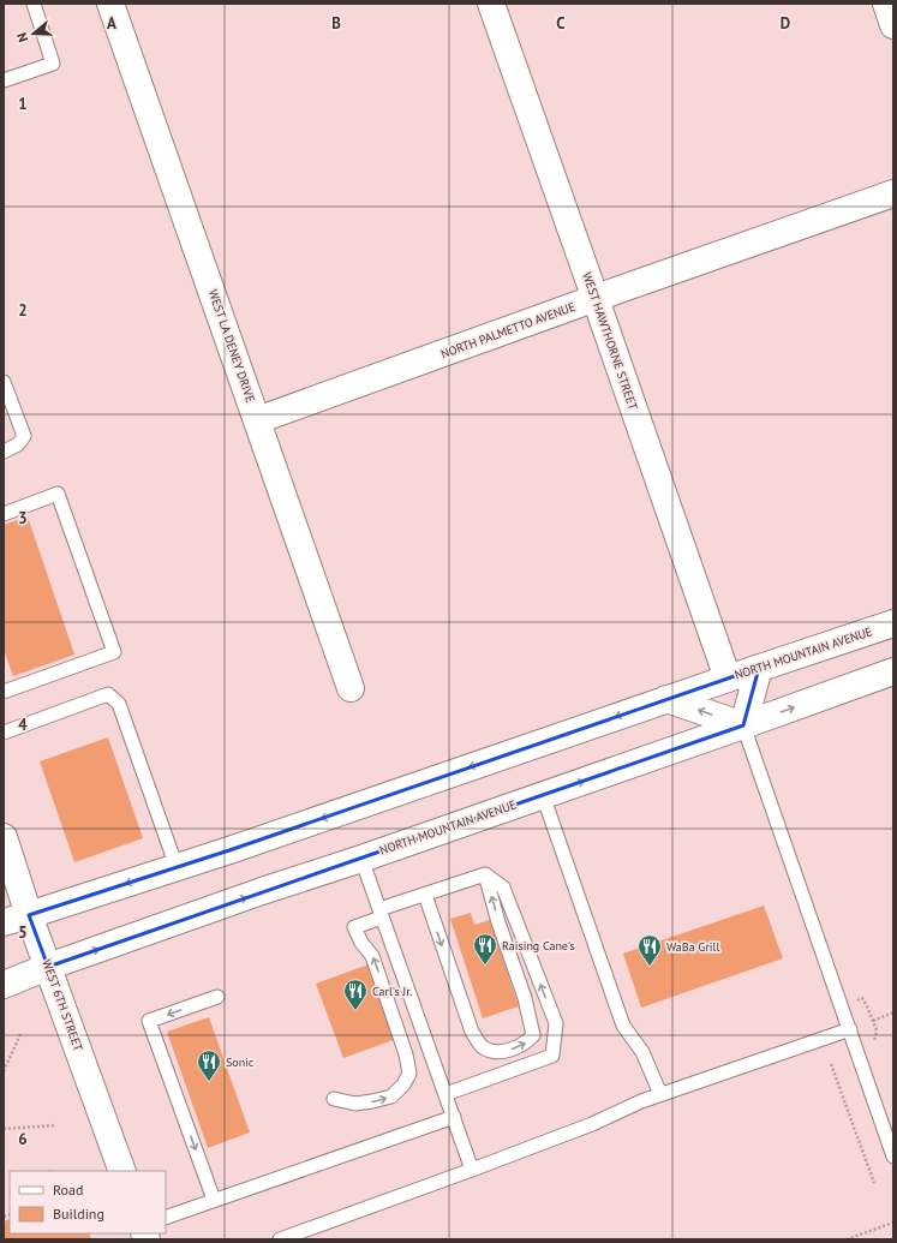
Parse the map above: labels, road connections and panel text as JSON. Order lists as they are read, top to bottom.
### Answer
{
  "streets": {
    "street": [
      "NORTH PALMETTO AVENUE",
      "WEST HAWTHORNE STREET",
      "WEST LA DENEY DRIVE",
      "NORTH MOUNTAIN AVENUE",
      "WEST 6TH STREET"
    ]
  },
  "crossings": [
    ["NORTH PALMETTO AVENUE", "WEST HAWTHORNE STREET"],
    ["NORTH PALMETTO AVENUE", "WEST LA DENEY DRIVE"],
    ["WEST HAWTHORNE STREET", "NORTH MOUNTAIN AVENUE"],
    ["NORTH MOUNTAIN AVENUE", "WEST 6TH STREET"]
  ],
  "places": {
    "restaurant": [
      "Raising Cane's",
      "WaBa Grill",
      "Carl's Jr.",
      "Sonic"
    ]
  },
  "legend": ["Road", "Building"],
  "north": "left",
  "grid": {
    "columns": [
      "A",
      "B",
      "C",
      "D"
    ],
    "rows": [
      "1",
      "2",
      "3",
      "4",
      "5",
      "6"
    ]
  }
}
